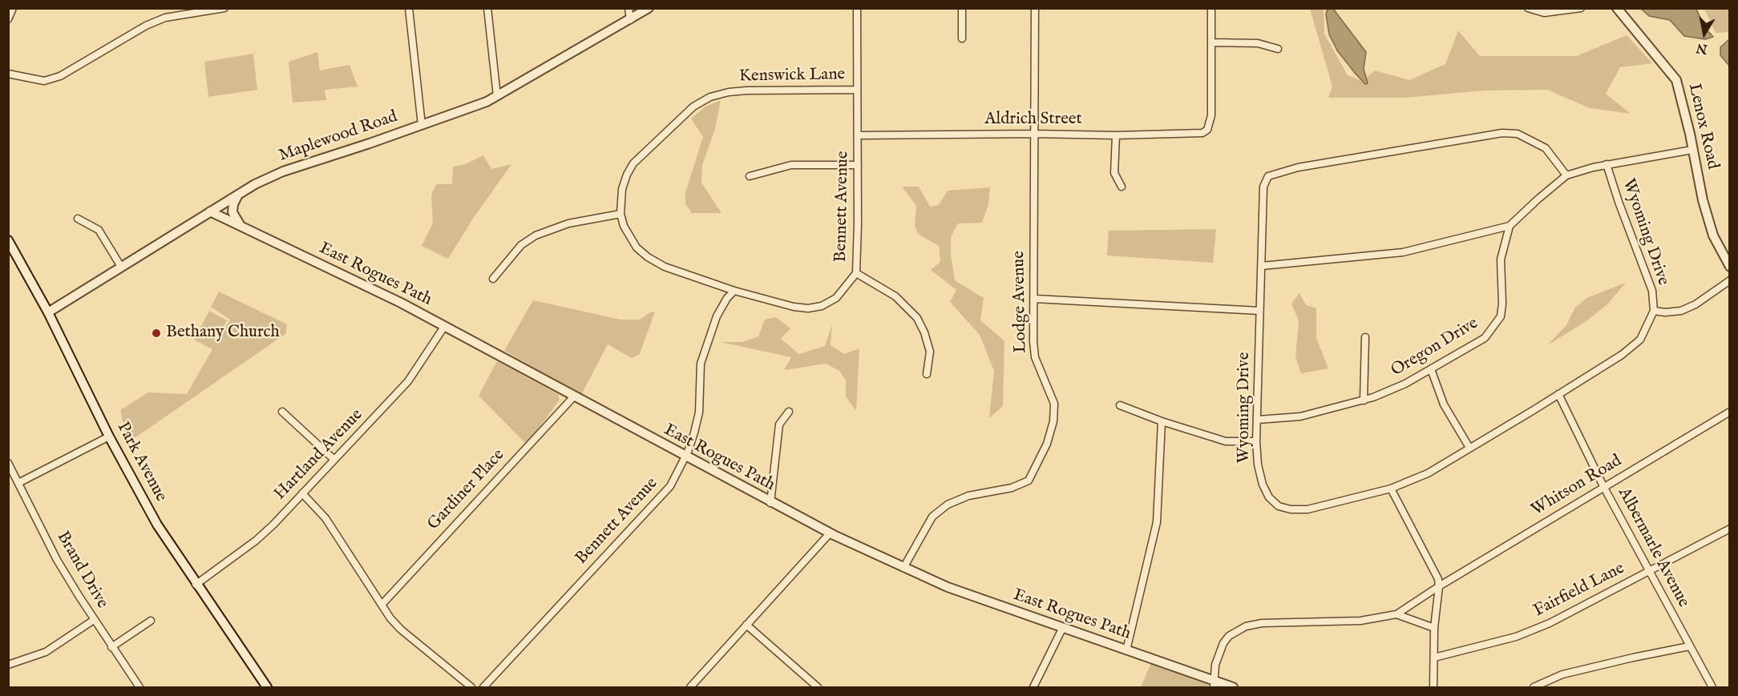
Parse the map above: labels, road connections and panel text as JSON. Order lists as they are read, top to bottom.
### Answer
{
  "streets": {
    "street": [
      "Kenswick Lane",
      "Aldrich Street",
      "Lenox Road",
      "Maplewood Road",
      "Bennett Avenue",
      "Wyoming Drive",
      "East Rogues Path",
      "Lodge Avenue",
      "Oregon Drive",
      "Hartland Avenue",
      "Park Avenue",
      "Whitson Road",
      "Gardiner Place",
      "Albermarle Avenue",
      "Brand Drive",
      "Fairfield Lane"
    ]
  },
  "crossings": [
    ["Kenswick Lane", "Bennett Avenue"],
    ["Aldrich Street", "Bennett Avenue"],
    ["Aldrich Street", "Lodge Avenue"],
    ["Maplewood Road", "East Rogues Path"],
    ["Maplewood Road", "Park Avenue"],
    ["Bennett Avenue", "East Rogues Path"],
    ["Wyoming Drive", "Oregon Drive"],
    ["Wyoming Drive", "Albermarle Avenue"],
    ["East Rogues Path", "Lodge Avenue"],
    ["East Rogues Path", "Hartland Avenue"],
    ["East Rogues Path", "Gardiner Place"],
    ["Hartland Avenue", "Park Avenue"],
    ["Whitson Road", "Albermarle Avenue"],
    ["Albermarle Avenue", "Fairfield Lane"]
  ],
  "places": ["Bethany Church"],
  "north": "bottom"
}
